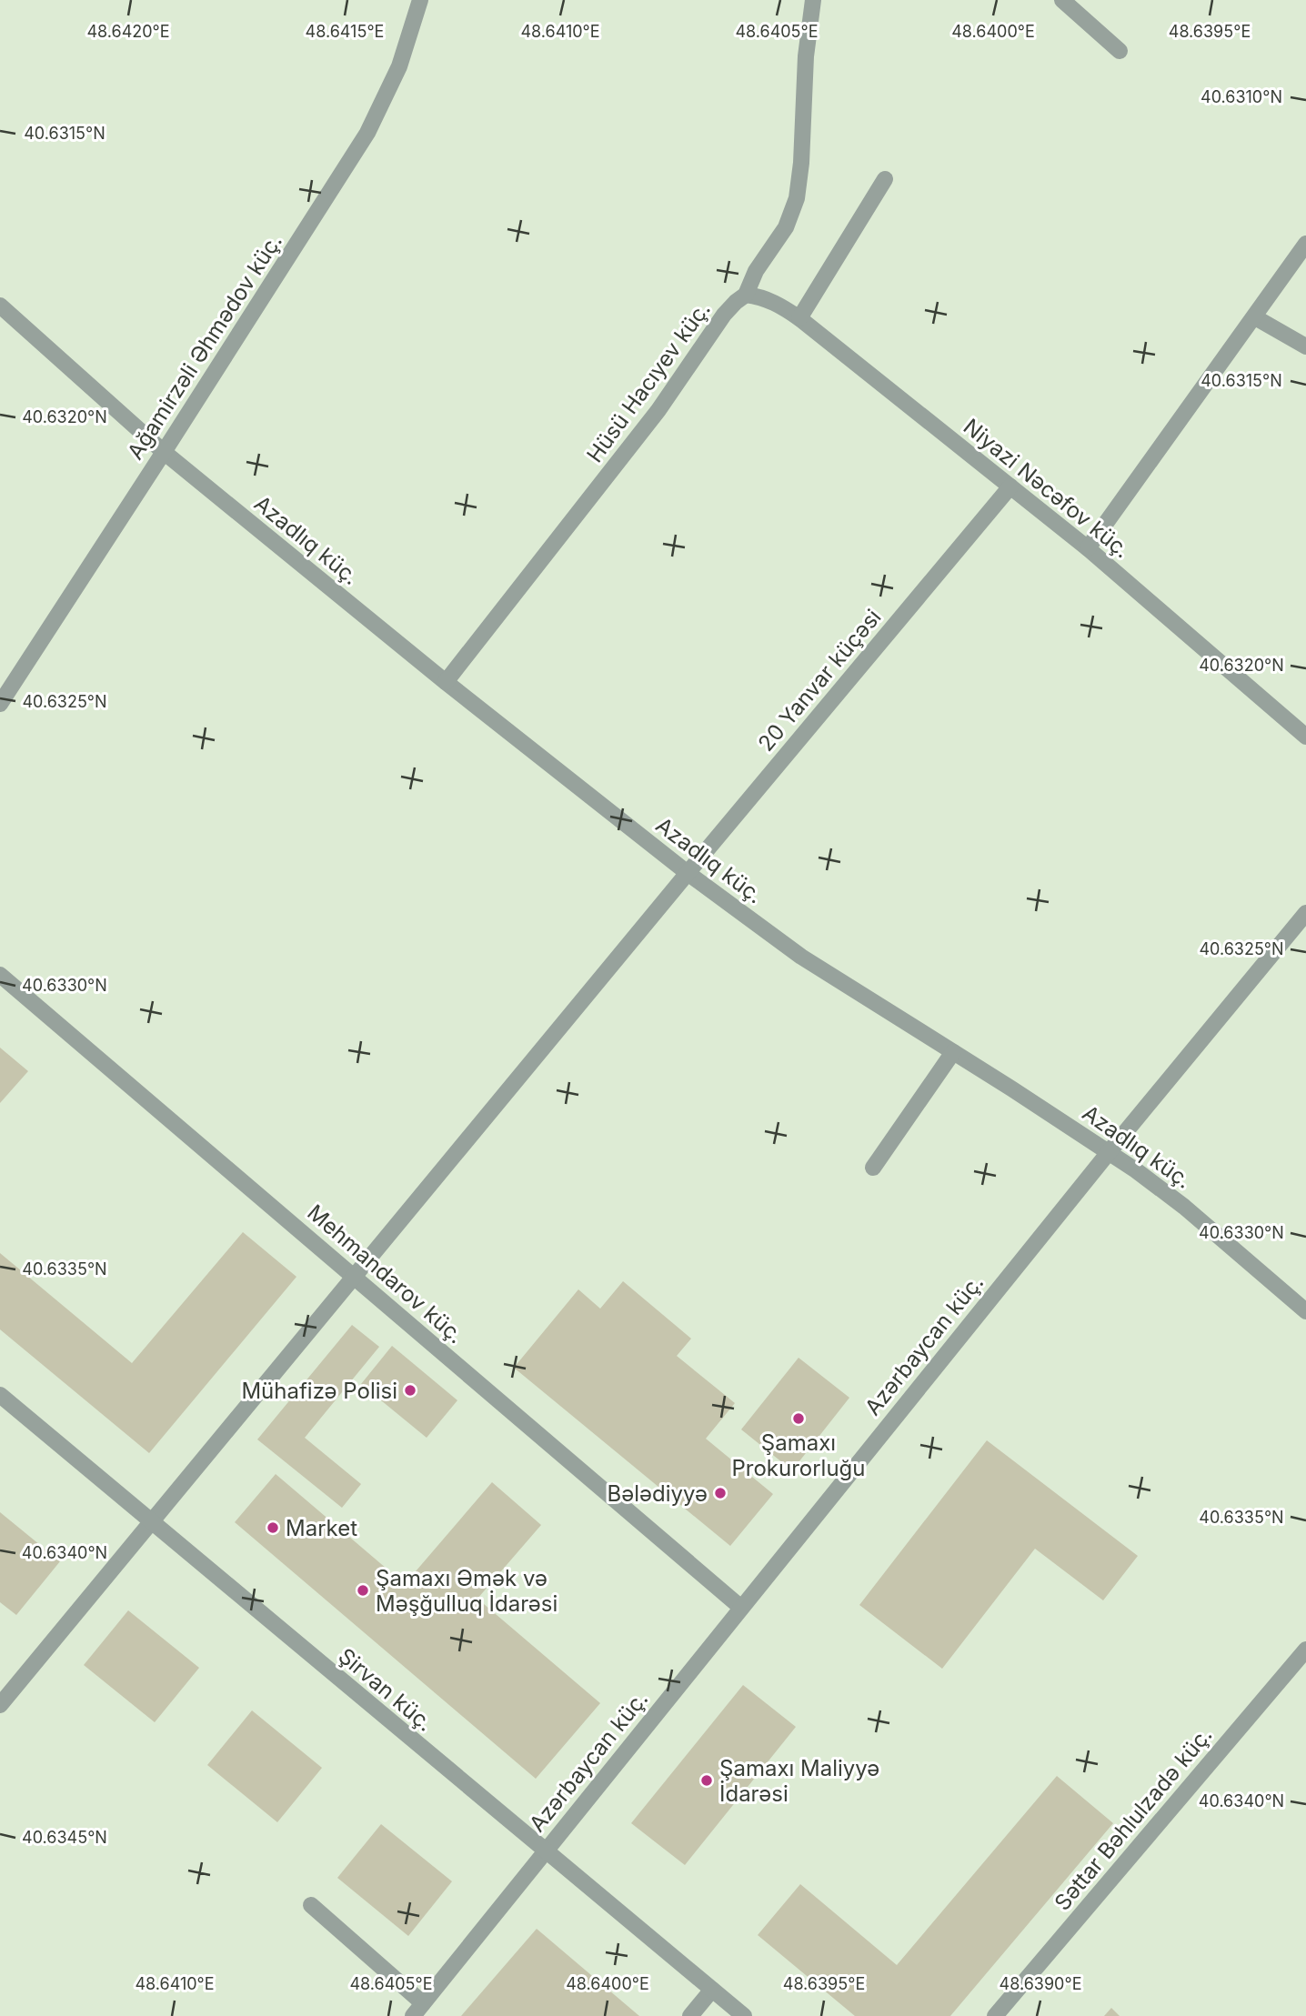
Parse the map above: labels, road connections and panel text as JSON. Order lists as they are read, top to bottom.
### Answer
{
  "streets": {
    "street": [
      "Ağamirzəli Əhmədov küç.",
      "Hüsü Hacıyev küç.",
      "Niyazi Nəcəfov küç.",
      "Azadlıq küç.",
      "20 Yanvar küçəsi",
      "Mehmandarov küç.",
      "Azərbaycan küç.",
      "Şirvan küç.",
      "Səttar Bəhlulzadə küç."
    ]
  },
  "crossings": [
    ["Ağamirzəli Əhmədov küç.", "Azadlıq küç."],
    ["Hüsü Hacıyev küç.", "Niyazi Nəcəfov küç."],
    ["Hüsü Hacıyev küç.", "Azadlıq küç."],
    ["Niyazi Nəcəfov küç.", "20 Yanvar küçəsi"],
    ["Azadlıq küç.", "20 Yanvar küçəsi"],
    ["Azadlıq küç.", "Azərbaycan küç."],
    ["20 Yanvar küçəsi", "Mehmandarov küç."],
    ["20 Yanvar küçəsi", "Şirvan küç."],
    ["Mehmandarov küç.", "Azərbaycan küç."],
    ["Azərbaycan küç.", "Şirvan küç."]
  ],
  "places": [
    "Mühafizə Polisi",
    "Şamaxı Prokurorluğu",
    "Bələdiyyə",
    "Market",
    "Şamaxı Əmək və Məşğulluq İdarəsi",
    "Şamaxı Maliyyə İdarəsi"
  ],
  "coordinates": [
    "48.6420°E",
    "48.6415°E",
    "48.6410°E",
    "48.6405°E",
    "48.6400°E",
    "48.6395°E",
    "40.6310°N",
    "40.6315°N",
    "40.6320°N",
    "40.6325°N",
    "40.6330°N",
    "40.6335°N",
    "40.6340°N",
    "40.6345°N",
    "48.6390°E"
  ]
}
